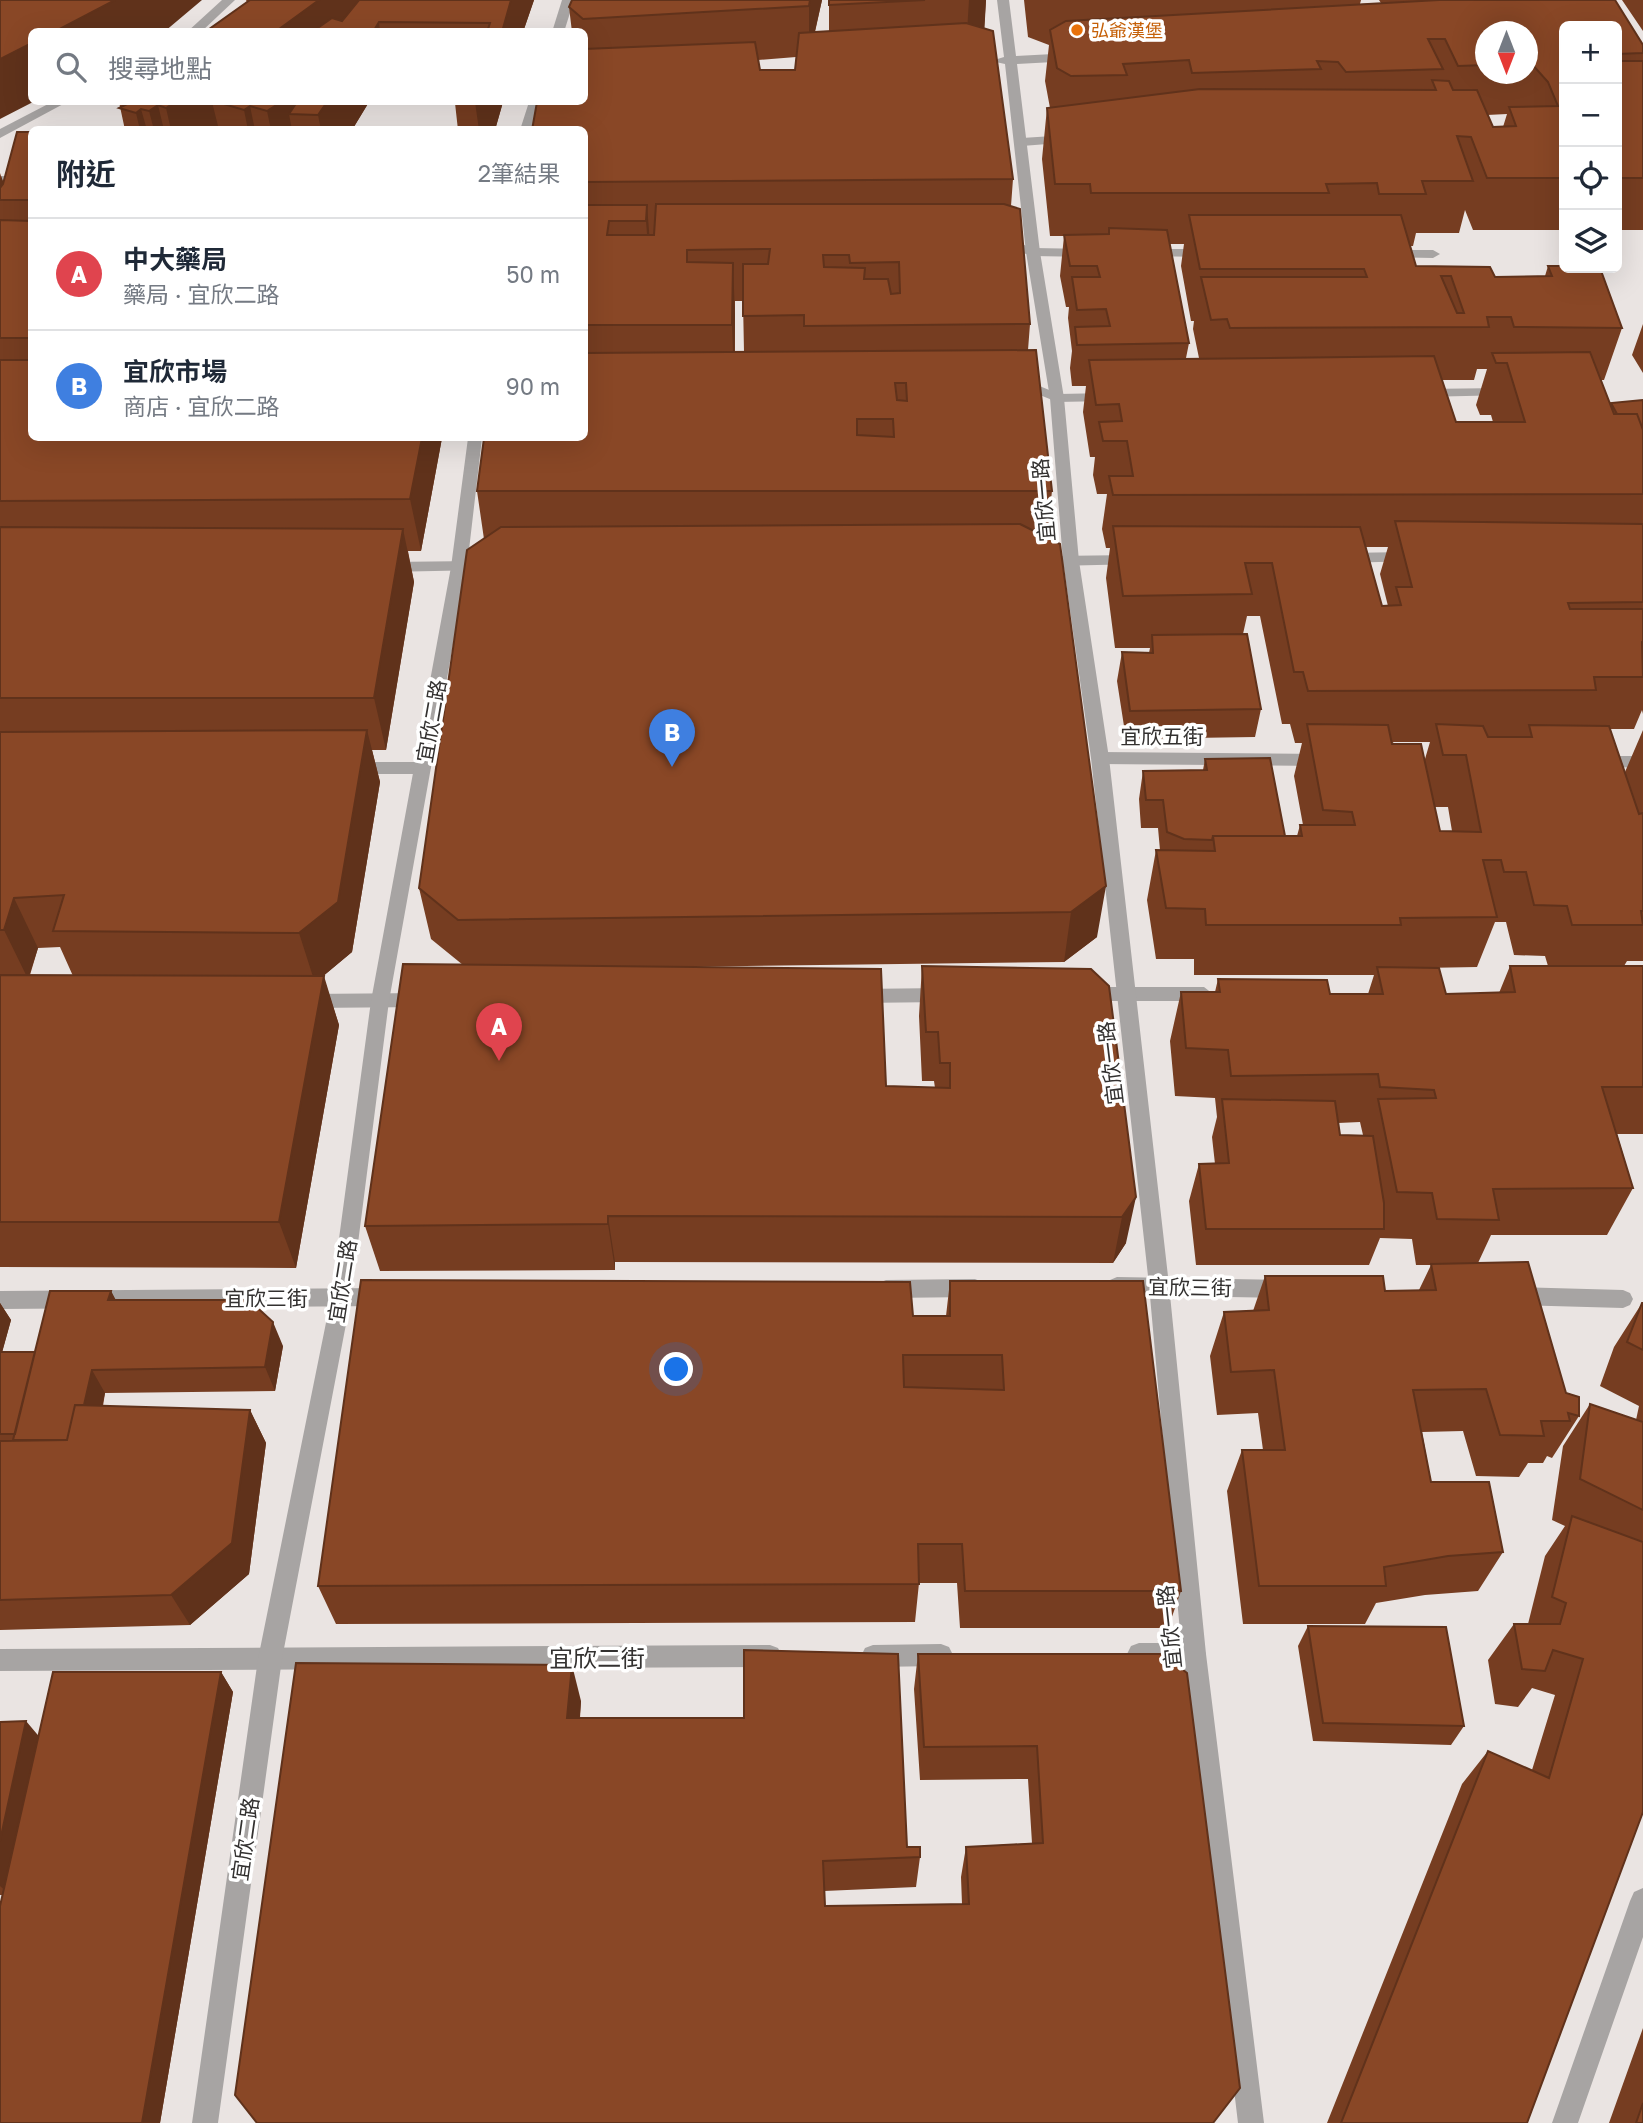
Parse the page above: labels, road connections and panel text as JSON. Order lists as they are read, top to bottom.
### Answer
{
  "streets": {
    "street": [
      "宜欣一路",
      "宜欣二路",
      "宜欣五街",
      "宜欣三街",
      "宜欣二街"
    ]
  },
  "crossings": [
    ["宜欣一路", "宜欣五街"],
    ["宜欣一路", "宜欣三街"],
    ["宜欣二路", "宜欣三街"],
    ["宜欣二路", "宜欣二街"]
  ],
  "places": ["弘爺漢堡"],
  "north": "bottom",
  "page": {
    "map_buttons": ["+", "−"],
    "search": "搜尋地點",
    "heading": ["附近", "2筆結果"],
    "list": [
      {
        "mark": "A",
        "name": "中大藥局",
        "note": "藥局 · 宜欣二路",
        "value": "50 m"
      },
      {
        "mark": "B",
        "name": "宜欣市場",
        "note": "商店 · 宜欣二路",
        "value": "90 m"
      }
    ],
    "pins": ["B", "A"]
  }
}
